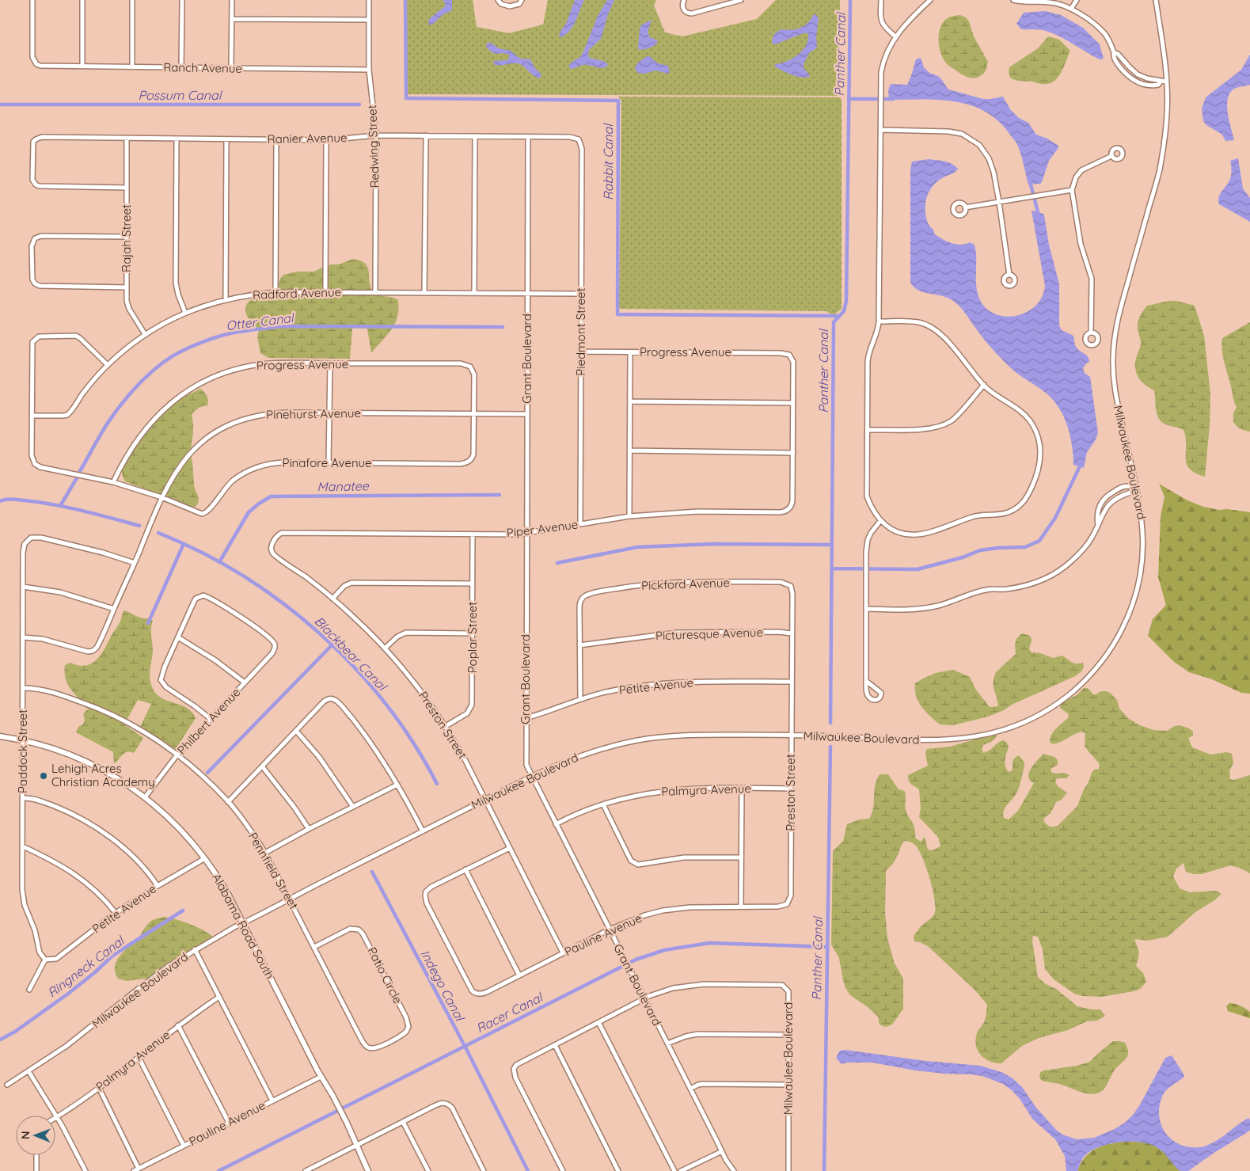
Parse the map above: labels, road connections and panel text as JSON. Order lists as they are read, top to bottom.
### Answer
{
  "streets": {
    "street": [
      "Ranch Avenue",
      "Ranier Avenue",
      "Redwing Street",
      "Rajah Street",
      "Radford Avenue",
      "Piedmont Street",
      "Progress Avenue",
      "Grant Boulevard",
      "Pinehurst Avenue",
      "Milwaukee Boulevard",
      "Pinafore Avenue",
      "Piper Avenue",
      "Pickford Avenue",
      "Picturesque Avenue",
      "Poplar Street",
      "Petite Avenue",
      "Philbert Avenue",
      "Preston Street",
      "Paddock Street",
      "Palmyra Avenue",
      "Pennfield Street",
      "Alabama Road South",
      "Pauline Avenue",
      "Patio Circle",
      "Milwaulee Boulevard"
    ]
  },
  "crossings": [
    ["Ranch Avenue", "Redwing Street"],
    ["Ranier Avenue", "Redwing Street"],
    ["Ranier Avenue", "Rajah Street"],
    ["Ranier Avenue", "Piedmont Street"],
    ["Ranier Avenue", "Grant Boulevard"],
    ["Redwing Street", "Radford Avenue"],
    ["Rajah Street", "Radford Avenue"],
    ["Radford Avenue", "Piedmont Street"],
    ["Radford Avenue", "Grant Boulevard"],
    ["Piedmont Street", "Progress Avenue"],
    ["Piedmont Street", "Piper Avenue"],
    ["Progress Avenue", "Pinehurst Avenue"],
    ["Progress Avenue", "Pinafore Avenue"],
    ["Grant Boulevard", "Pinehurst Avenue"],
    ["Grant Boulevard", "Milwaukee Boulevard"],
    ["Grant Boulevard", "Piper Avenue"],
    ["Grant Boulevard", "Petite Avenue"],
    ["Grant Boulevard", "Palmyra Avenue"],
    ["Grant Boulevard", "Pauline Avenue"],
    ["Grant Boulevard", "Milwaulee Boulevard"],
    ["Pinehurst Avenue", "Pinafore Avenue"],
    ["Pinehurst Avenue", "Paddock Street"],
    ["Milwaukee Boulevard", "Preston Street"],
    ["Milwaukee Boulevard", "Pennfield Street"],
    ["Milwaukee Boulevard", "Alabama Road South"],
    ["Piper Avenue", "Poplar Street"],
    ["Piper Avenue", "Preston Street"],
    ["Pickford Avenue", "Picturesque Avenue"],
    ["Pickford Avenue", "Preston Street"],
    ["Picturesque Avenue", "Preston Street"],
    ["Poplar Street", "Preston Street"],
    ["Petite Avenue", "Preston Street"],
    ["Petite Avenue", "Paddock Street"],
    ["Petite Avenue", "Alabama Road South"],
    ["Philbert Avenue", "Pennfield Street"],
    ["Philbert Avenue", "Alabama Road South"],
    ["Preston Street", "Palmyra Avenue"],
    ["Preston Street", "Pauline Avenue"],
    ["Paddock Street", "Pennfield Street"],
    ["Paddock Street", "Alabama Road South"],
    ["Pennfield Street", "Patio Circle"],
    ["Alabama Road South", "Pauline Avenue"]
  ],
  "water": [
    "Panther Canal",
    "Possum Canal",
    "Rabbit Canal",
    "Otter Canal",
    "Manatee",
    "Blackbear Canal",
    "Ringneck Canal",
    "Indego Canal",
    "Racer Canal"
  ],
  "places": ["Lehigh Acres Christian Academy"],
  "north": "left"
}
